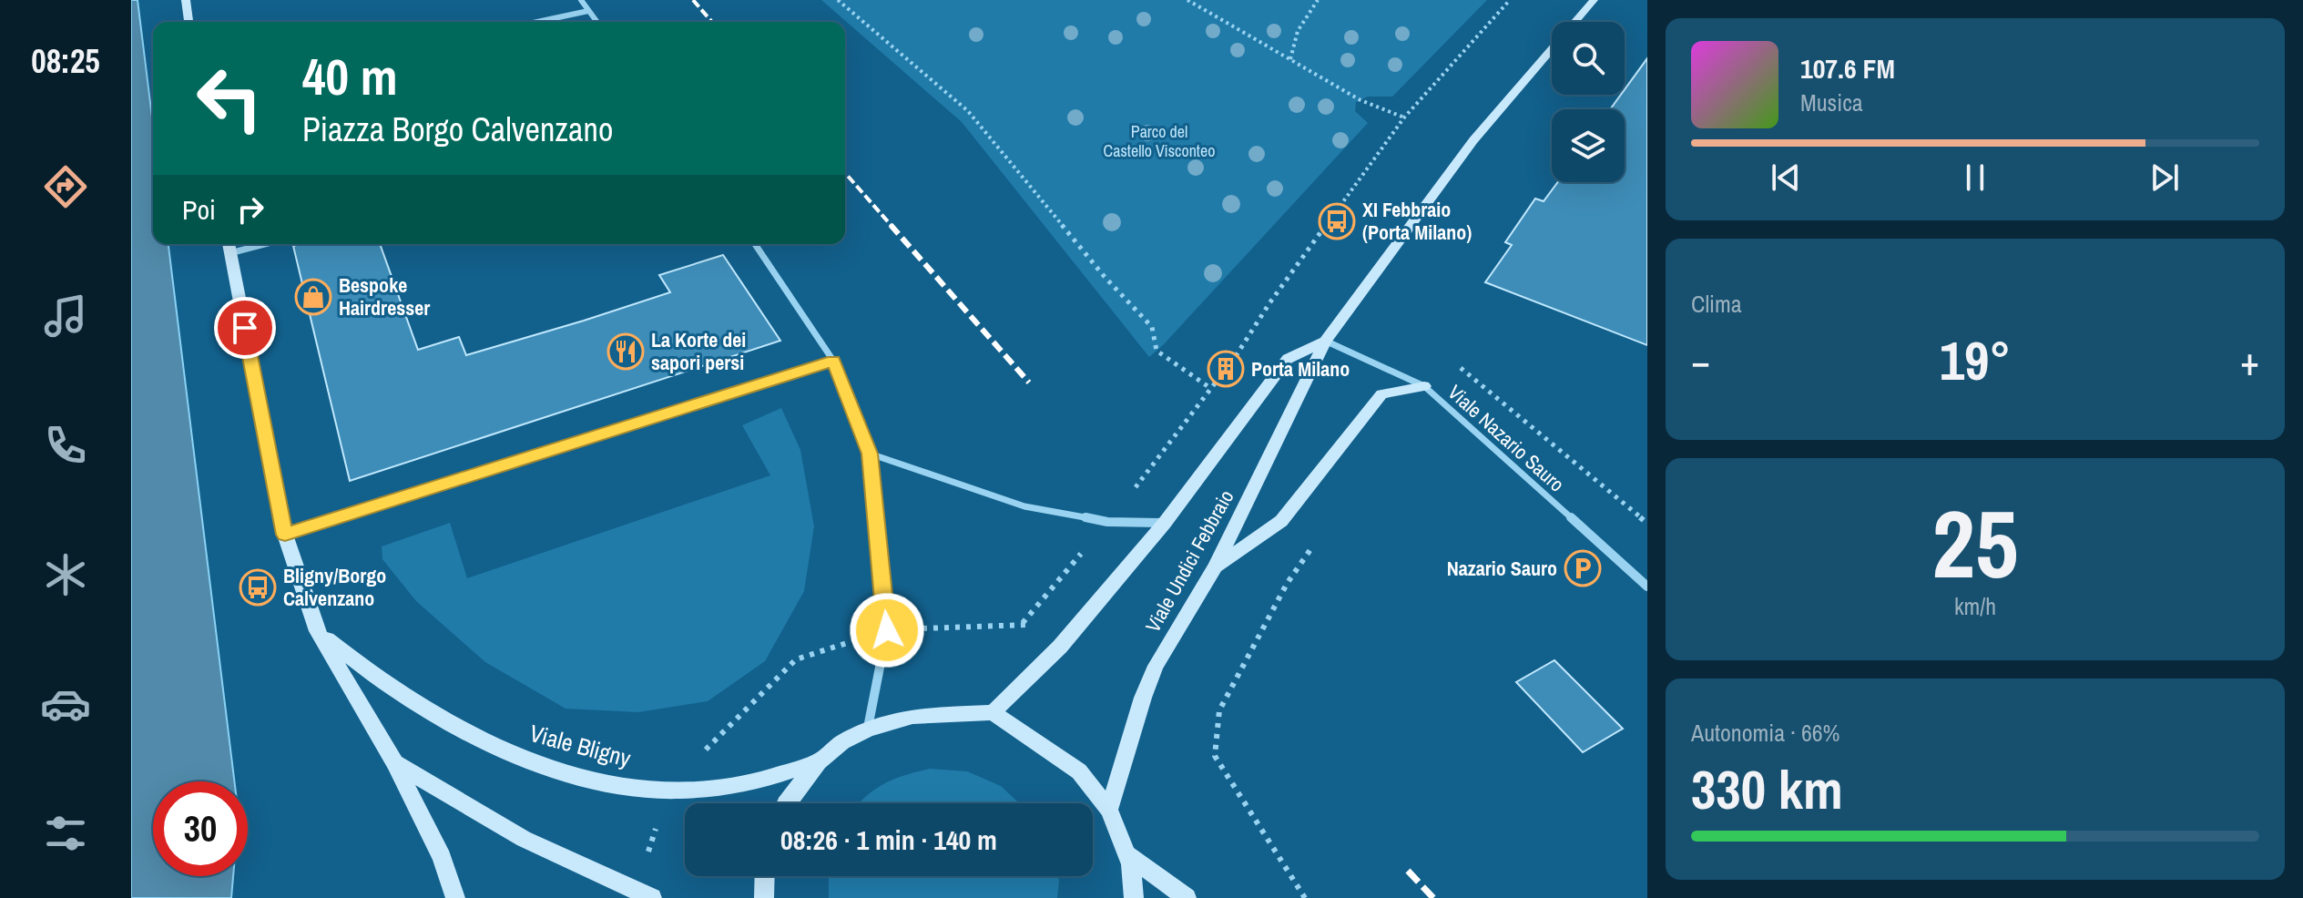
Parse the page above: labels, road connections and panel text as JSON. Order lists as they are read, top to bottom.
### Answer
{
  "streets": {
    "street": ["Viale Nazario Sauro", "Viale Undici Febbraio", "Viale Bligny"]
  },
  "crossings": [
    ["Viale Nazario Sauro", "Viale Undici Febbraio"]
  ],
  "parks": ["Parco del Castello Visconteo"],
  "places": {
    "bus stop": ["XI Febbraio (Porta Milano)", "Bligny/Borgo Calvenzano"],
    "shop": ["Bespoke Hairdresser"],
    "restaurant": ["La Korte dei sapori persi"],
    "building": ["Porta Milano"],
    "parking": ["Nazario Sauro"]
  },
  "page": {
    "tabs": "08:25",
    "turn": ["40 m", "Piazza Borgo Calvenzano"],
    "song": ["107.6 FM", "Musica"],
    "then": "Poi",
    "tile": [
      "Clima",
      ["25", "km/h"],
      ["Autonomia · 66%", "330 km"]
    ],
    "heat": ["−", "19°", "+"],
    "limit": "30",
    "trip": "08:26 · 1 min · 140 m"
  }
}
